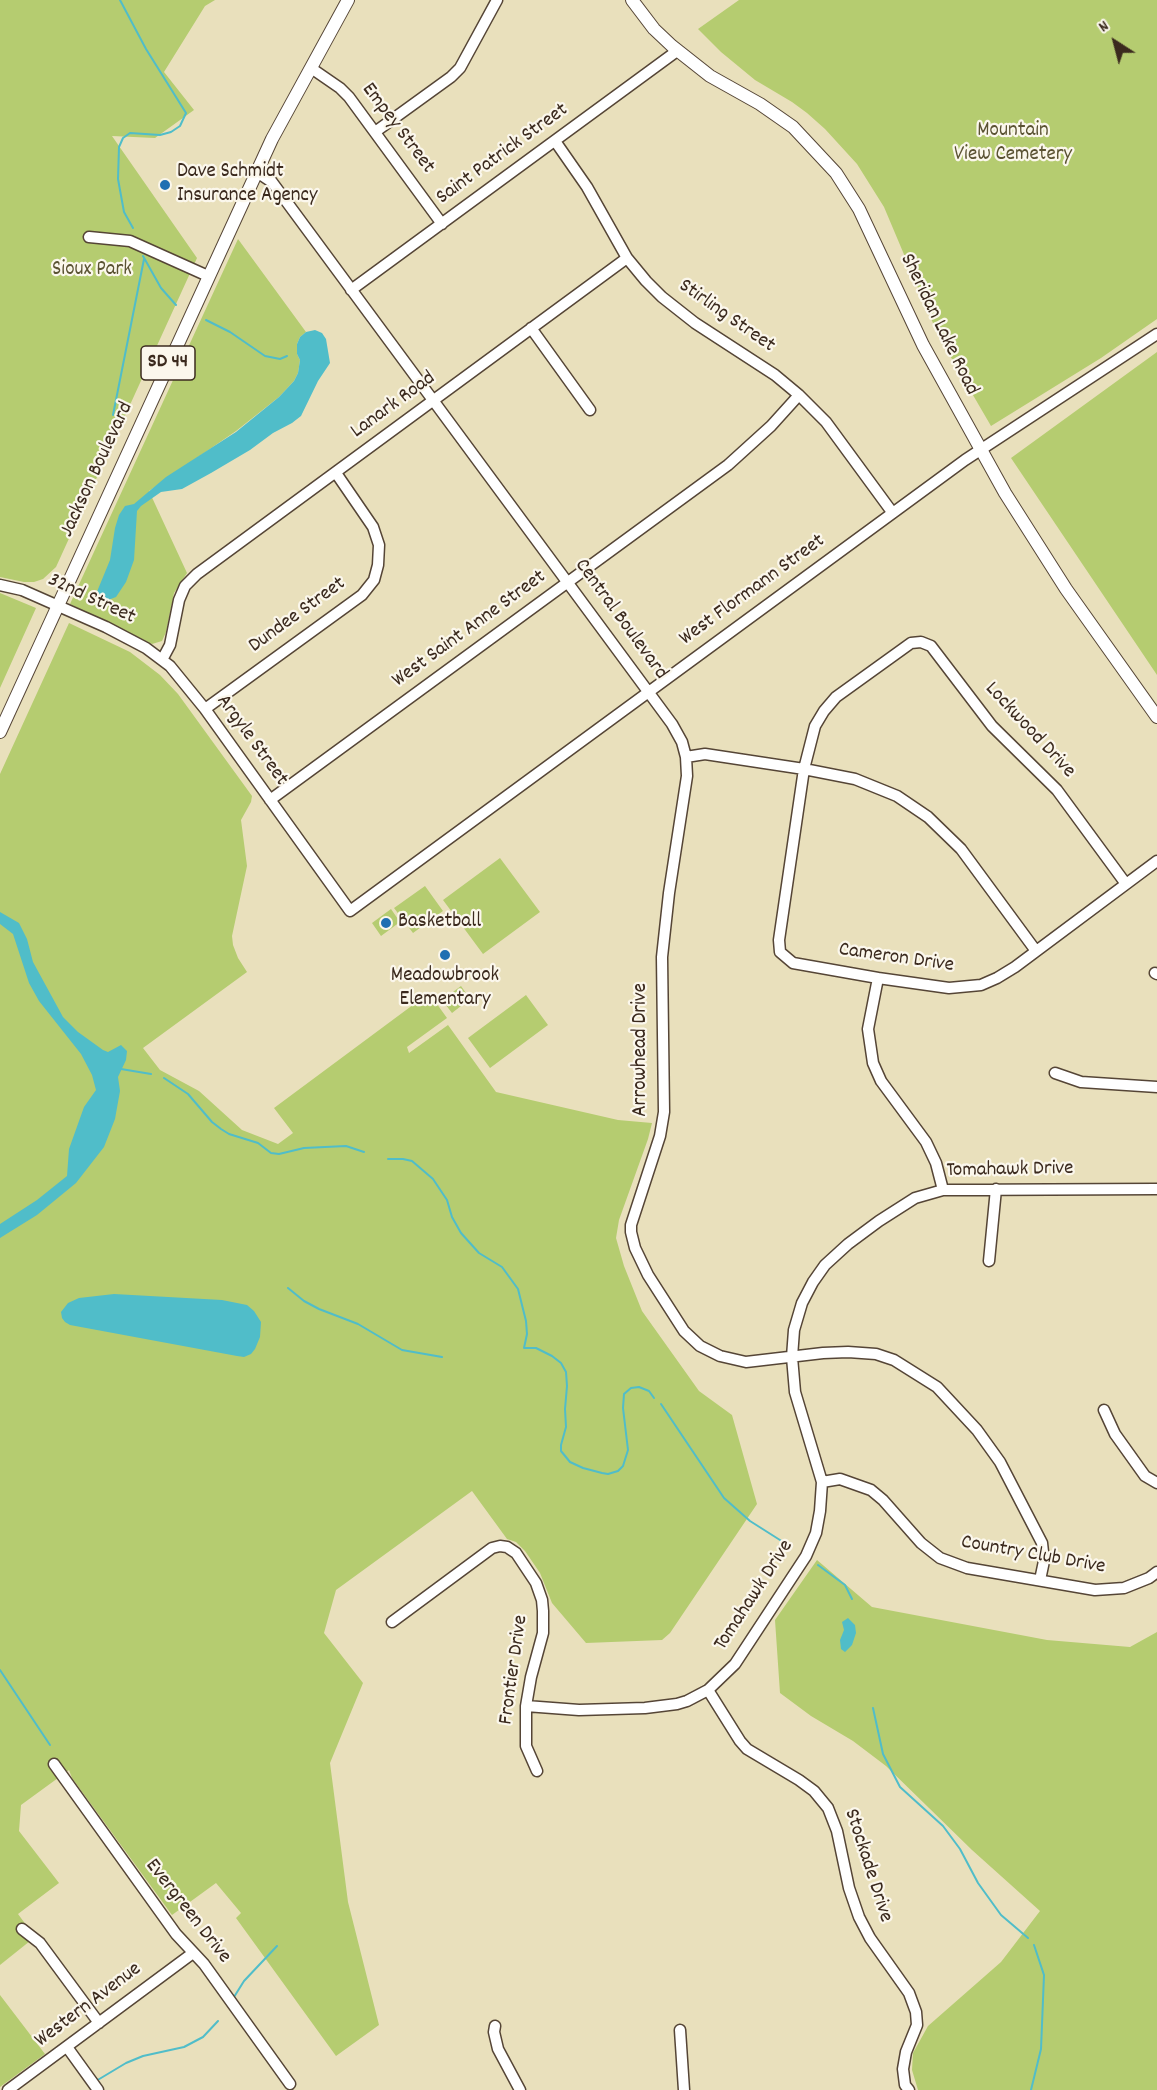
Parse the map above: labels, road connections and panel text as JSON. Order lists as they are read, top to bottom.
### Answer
{
  "streets": {
    "main road": ["Sheridan Lake Road", "SD 44", "Jackson Boulevard"],
    "street": [
      "Empey Street",
      "Saint Patrick Street",
      "Stirling Street",
      "Lanark Road",
      "West Flormann Street",
      "32nd Street",
      "Dundee Street",
      "Central Boulevard",
      "West Saint Anne Street",
      "Lockwood Drive",
      "Argyle Street",
      "Cameron Drive",
      "Arrowhead Drive",
      "Tomahawk Drive",
      "Country Club Drive",
      "Frontier Drive",
      "Stockade Drive",
      "Evergreen Drive",
      "Western Avenue"
    ]
  },
  "crossings": [
    ["Empey Street", "Saint Patrick Street"],
    ["Empey Street", "Jackson Boulevard"],
    ["Saint Patrick Street", "Stirling Street"],
    ["Saint Patrick Street", "Sheridan Lake Road"],
    ["Saint Patrick Street", "Central Boulevard"],
    ["Stirling Street", "Lanark Road"],
    ["Stirling Street", "West Flormann Street"],
    ["Stirling Street", "West Saint Anne Street"],
    ["Sheridan Lake Road", "West Flormann Street"],
    ["Lanark Road", "32nd Street"],
    ["Lanark Road", "Dundee Street"],
    ["Lanark Road", "Central Boulevard"],
    ["Lanark Road", "Argyle Street"],
    ["Jackson Boulevard", "32nd Street"],
    ["Jackson Boulevard", "Central Boulevard"],
    ["West Flormann Street", "Central Boulevard"],
    ["West Flormann Street", "Argyle Street"],
    ["32nd Street", "Argyle Street"],
    ["Dundee Street", "Argyle Street"],
    ["Central Boulevard", "West Saint Anne Street"],
    ["Central Boulevard", "Arrowhead Drive"],
    ["West Saint Anne Street", "Argyle Street"],
    ["Lockwood Drive", "Cameron Drive"],
    ["Arrowhead Drive", "Tomahawk Drive"],
    ["Arrowhead Drive", "Country Club Drive"],
    ["Tomahawk Drive", "Country Club Drive"],
    ["Tomahawk Drive", "Frontier Drive"],
    ["Tomahawk Drive", "Stockade Drive"],
    ["Evergreen Drive", "Western Avenue"]
  ],
  "parks": ["Mountain View Cemetery", "Sioux Park"],
  "places": ["Dave Schmidt Insurance Agency", "Basketball", "Meadowbrook Elementary"],
  "north": "top left"
}
